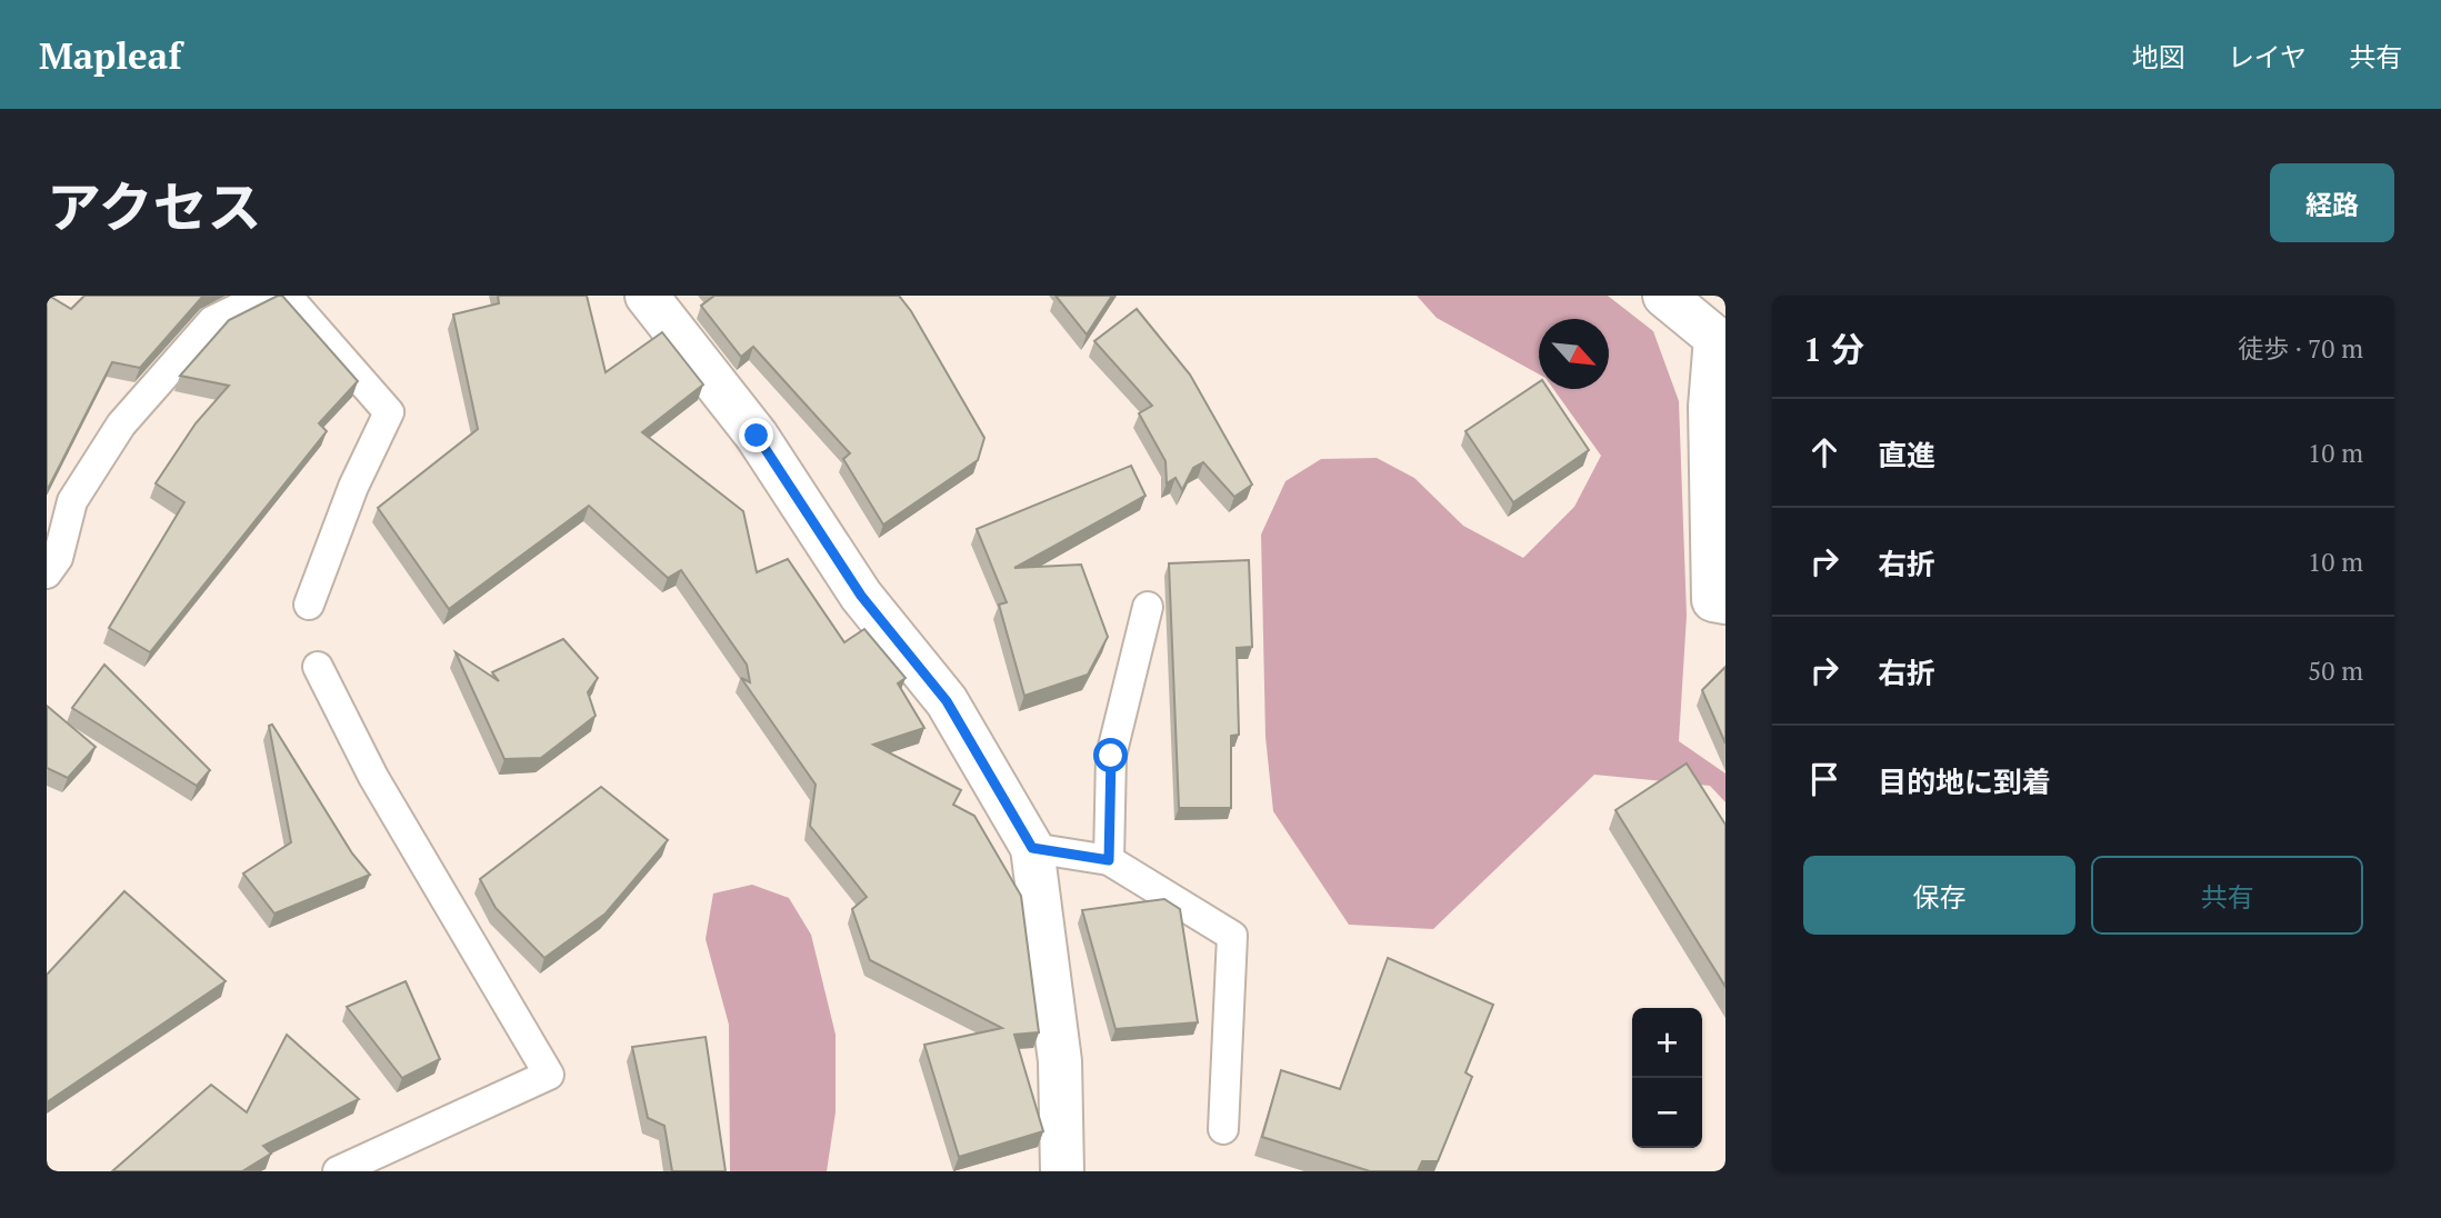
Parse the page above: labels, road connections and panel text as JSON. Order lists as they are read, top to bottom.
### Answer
{
  "north": "bottom right",
  "page": {
    "header": "Mapleaf",
    "nav": ["地図", "レイヤ", "共有"],
    "title": "アクセス",
    "buttons": [
      "経路",
      ["保存", "共有"]
    ],
    "heading": ["1 分", "徒歩 · 70 m"],
    "list": [
      ["直進", "10 m"],
      ["右折", "10 m"],
      ["右折", "50 m"],
      "目的地に到着"
    ],
    "map_buttons": ["+", "−"]
  }
}
